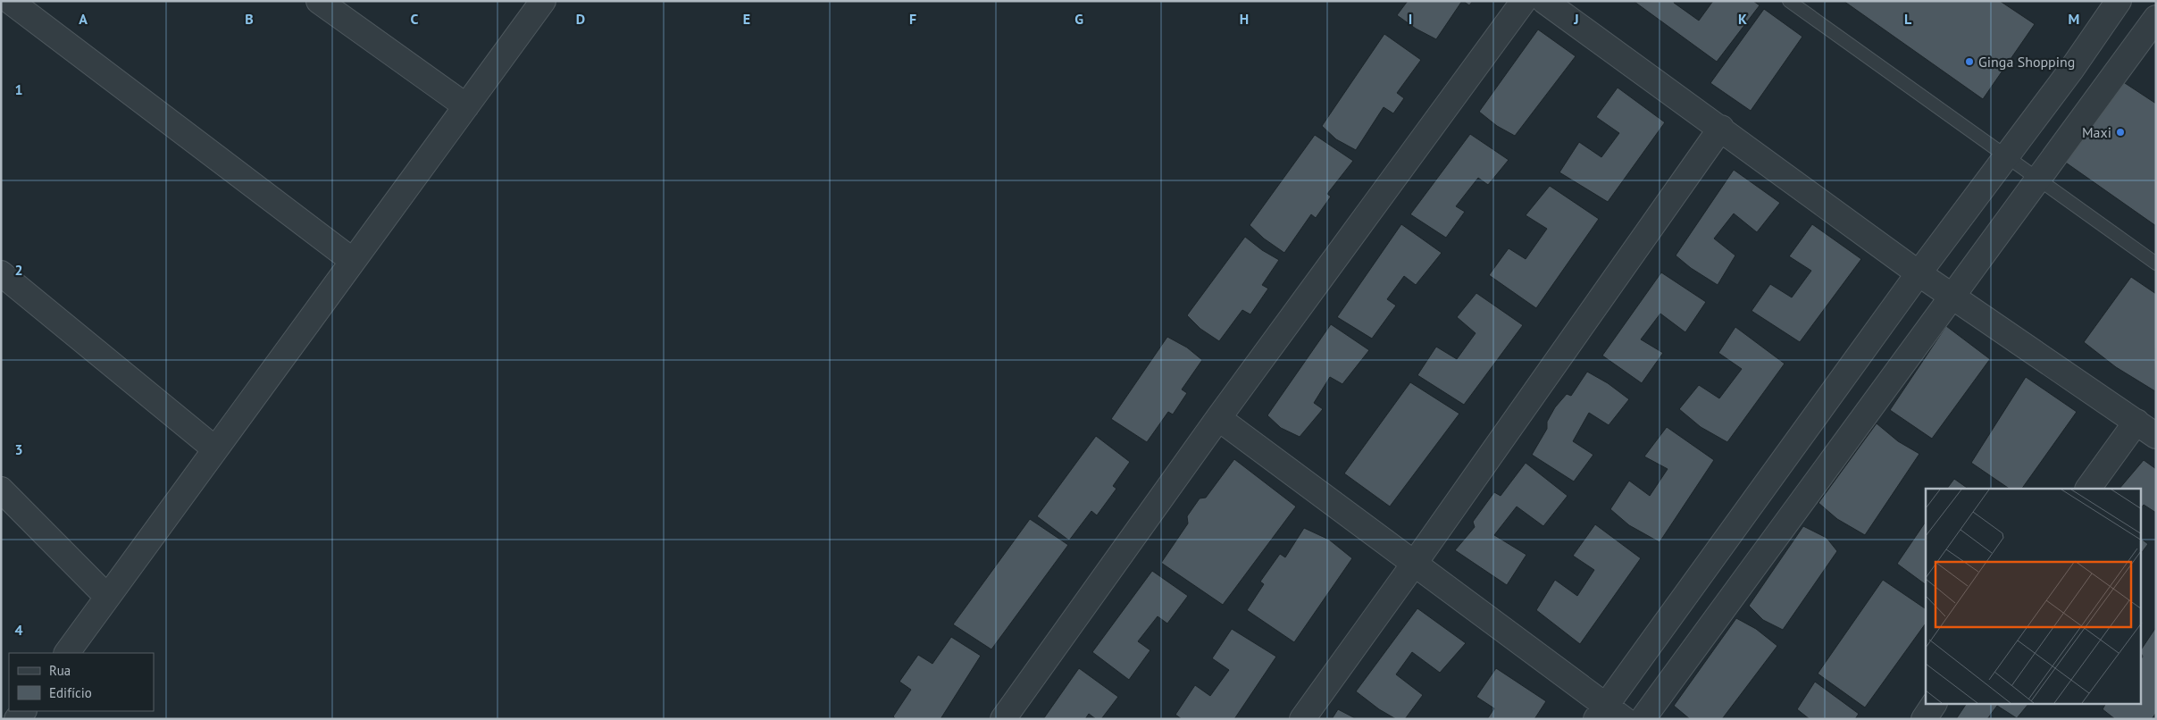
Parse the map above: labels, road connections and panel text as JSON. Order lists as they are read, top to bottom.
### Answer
{
  "places": ["Ginga Shopping", "Maxi"],
  "legend": ["Rua", "Edifício"],
  "grid": {
    "columns": [
      "A",
      "B",
      "C",
      "D",
      "E",
      "F",
      "G",
      "H",
      "I",
      "J",
      "K",
      "L",
      "M"
    ],
    "rows": [
      "1",
      "2",
      "3",
      "4"
    ]
  }
}
